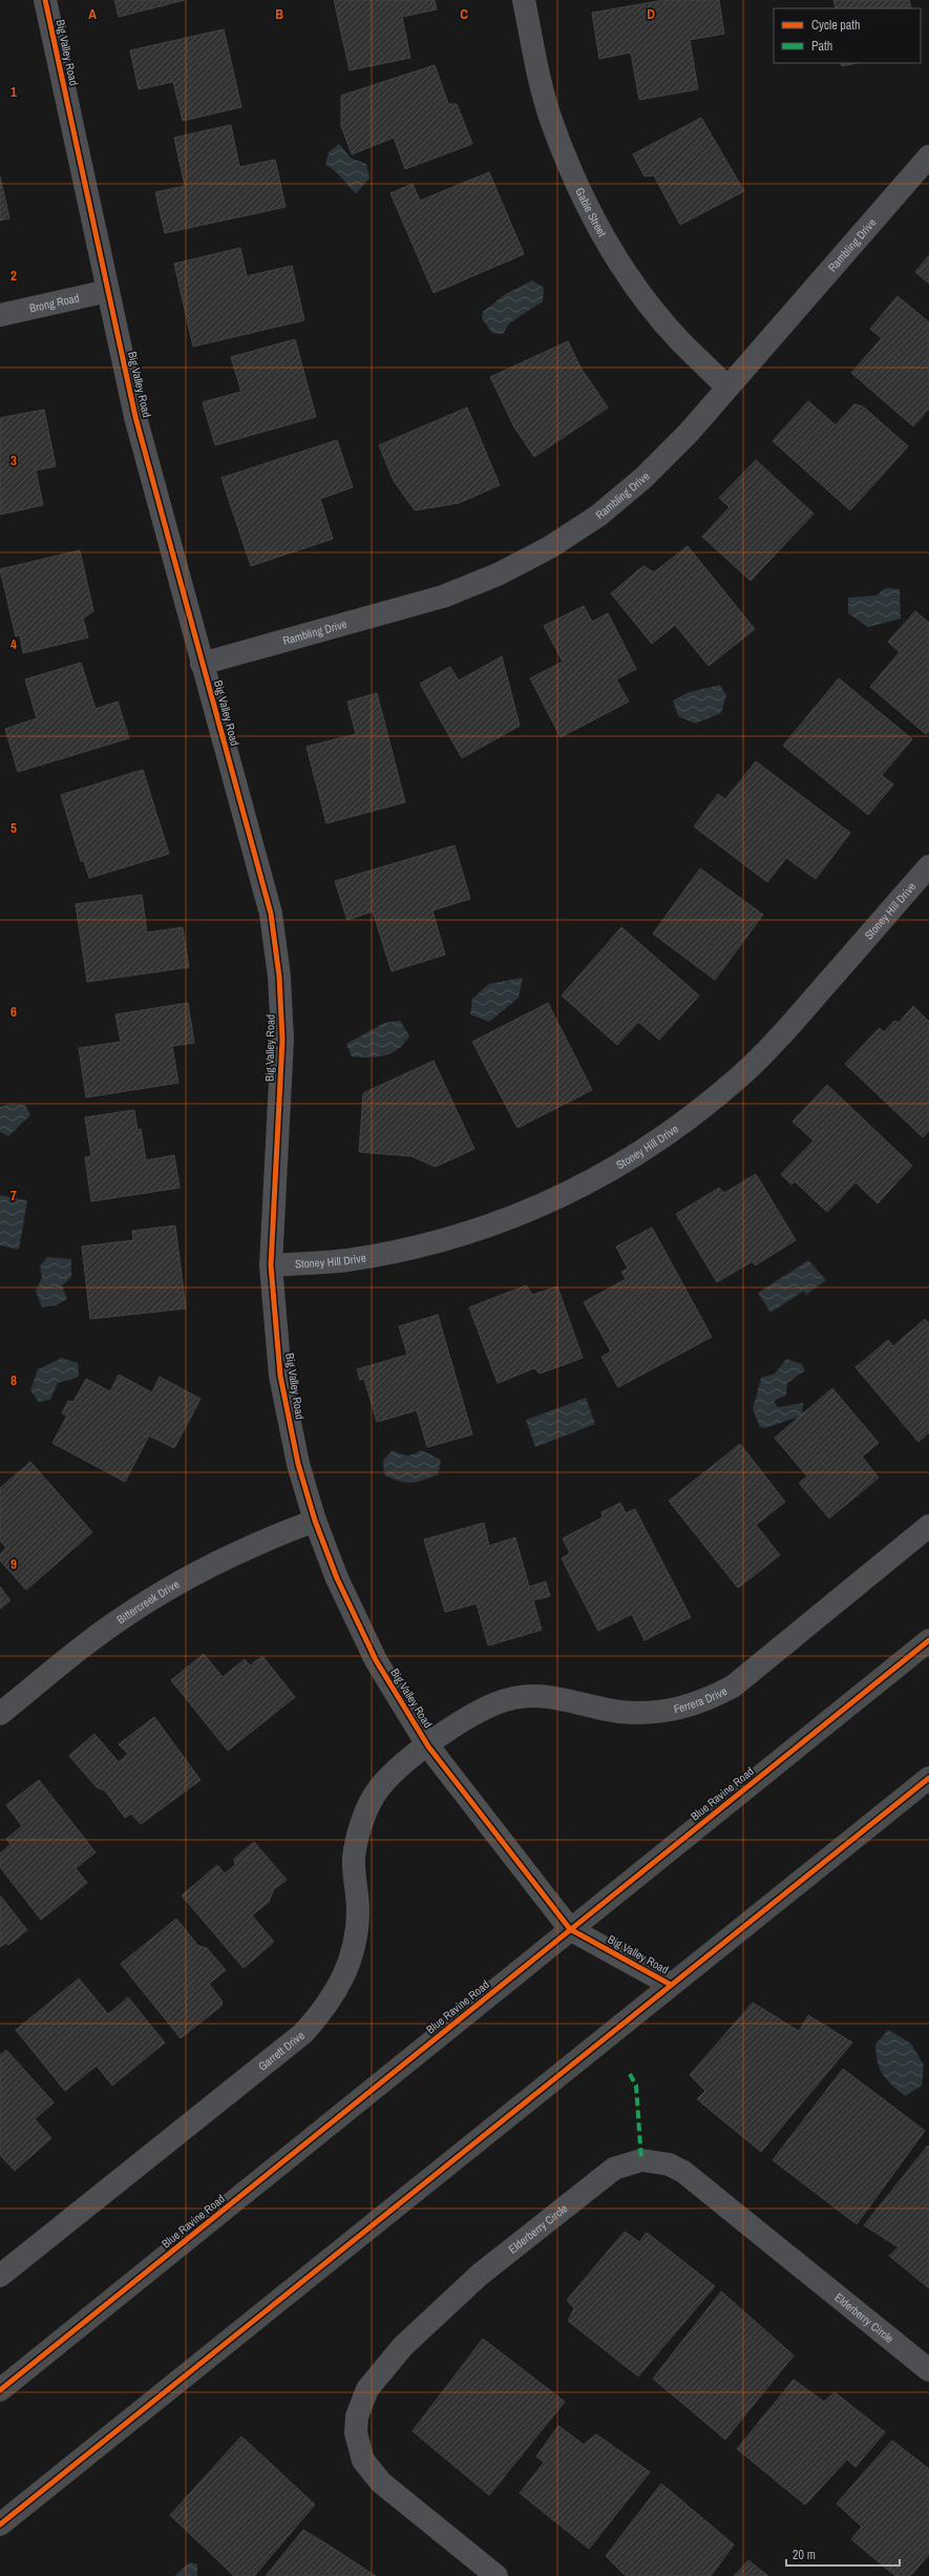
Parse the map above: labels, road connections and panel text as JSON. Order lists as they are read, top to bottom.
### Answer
{
  "streets": {
    "main road": ["Blue Ravine Road"],
    "street": [
      "Big Valley Road",
      "Gable Street",
      "Rambling Drive",
      "Brong Road",
      "Stoney Hill Drive",
      "Bittercreek Drive",
      "Ferrera Drive",
      "Garrett Drive",
      "Elderberry Circle"
    ]
  },
  "crossings": [
    ["Big Valley Road", "Rambling Drive"],
    ["Big Valley Road", "Brong Road"],
    ["Big Valley Road", "Stoney Hill Drive"],
    ["Big Valley Road", "Bittercreek Drive"],
    ["Big Valley Road", "Ferrera Drive"],
    ["Big Valley Road", "Blue Ravine Road"],
    ["Big Valley Road", "Garrett Drive"],
    ["Gable Street", "Rambling Drive"],
    ["Ferrera Drive", "Garrett Drive"]
  ],
  "legend": ["Cycle path", "Path"],
  "scale_bar": "20 m",
  "grid": {
    "columns": [
      "A",
      "B",
      "C",
      "D"
    ],
    "rows": [
      "1",
      "2",
      "3",
      "4",
      "5",
      "6",
      "7",
      "8",
      "9"
    ]
  }
}
